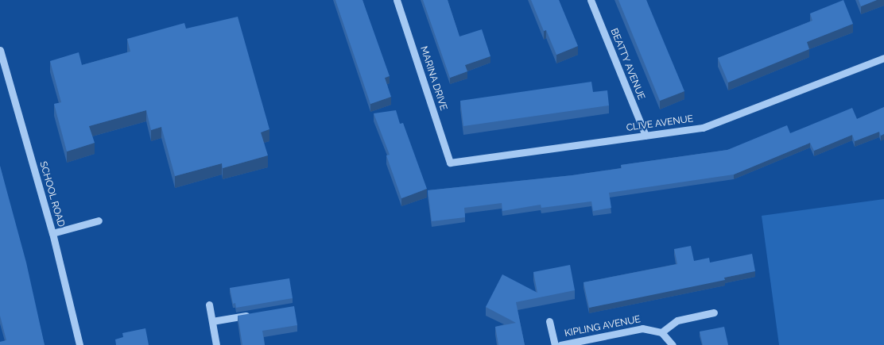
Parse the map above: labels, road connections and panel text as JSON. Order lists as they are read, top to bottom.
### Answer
{
  "streets": {
    "street": [
      "BEATTY AVENUE",
      "MARINA DRIVE",
      "CLIVE AVENUE",
      "SCHOOL ROAD",
      "KIPLING AVENUE"
    ]
  },
  "crossings": [
    ["BEATTY AVENUE", "CLIVE AVENUE"],
    ["MARINA DRIVE", "CLIVE AVENUE"]
  ]
}
